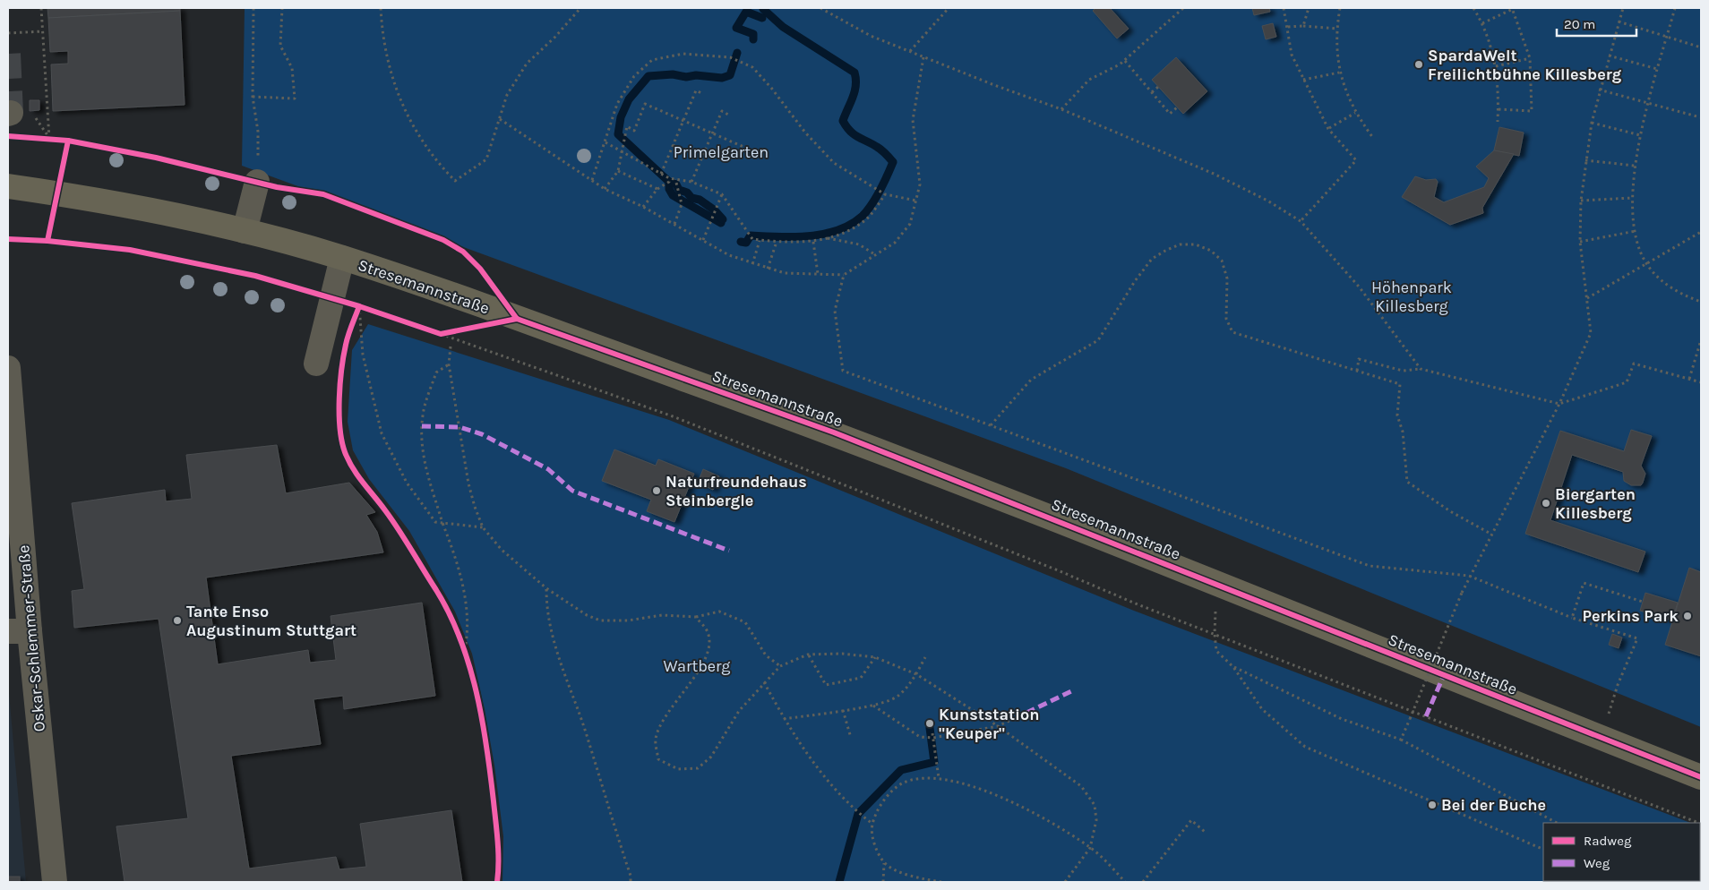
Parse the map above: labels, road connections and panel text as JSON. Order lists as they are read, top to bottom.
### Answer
{
  "streets": {
    "main road": ["Stresemannstraße"],
    "street": ["Oskar-Schlemmer-Straße"]
  },
  "parks": ["Primelgarten", "Höhenpark Killesberg", "Wartberg"],
  "places": [
    "SpardaWelt Freilichtbühne Killesberg",
    "Naturfreundehaus Steinbergle",
    "Biergarten Killesberg",
    "Perkins Park",
    "Tante Enso Augustinum Stuttgart",
    "Kunststation \"Keuper\"",
    "Bei der Buche"
  ],
  "legend": ["Radweg", "Weg"],
  "scale_bar": "20 m"
}
